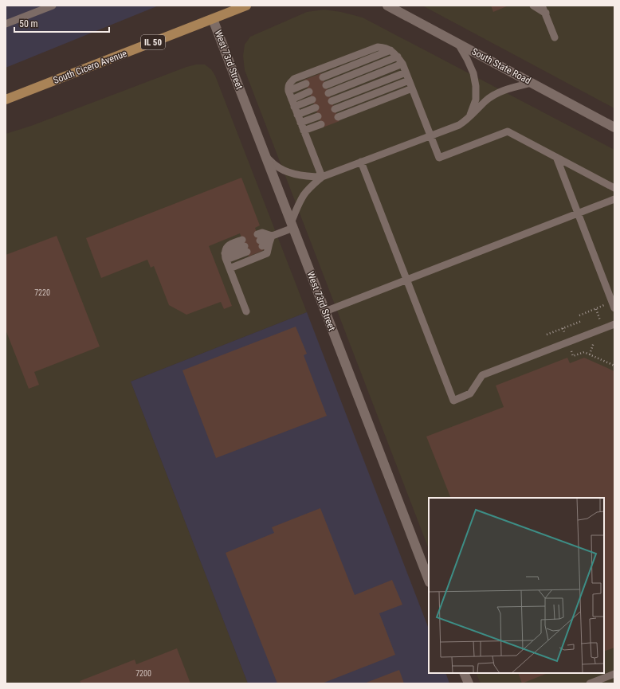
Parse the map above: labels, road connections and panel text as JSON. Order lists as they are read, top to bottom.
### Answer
{
  "streets": {
    "main road": ["IL 50", "South Cicero Avenue"],
    "street": ["West 73rd Street", "South State Road"]
  },
  "crossings": [
    ["West 73rd Street", "South Cicero Avenue"]
  ],
  "house_numbers": ["7220", "7200"],
  "scale_bar": "50 m"
}
